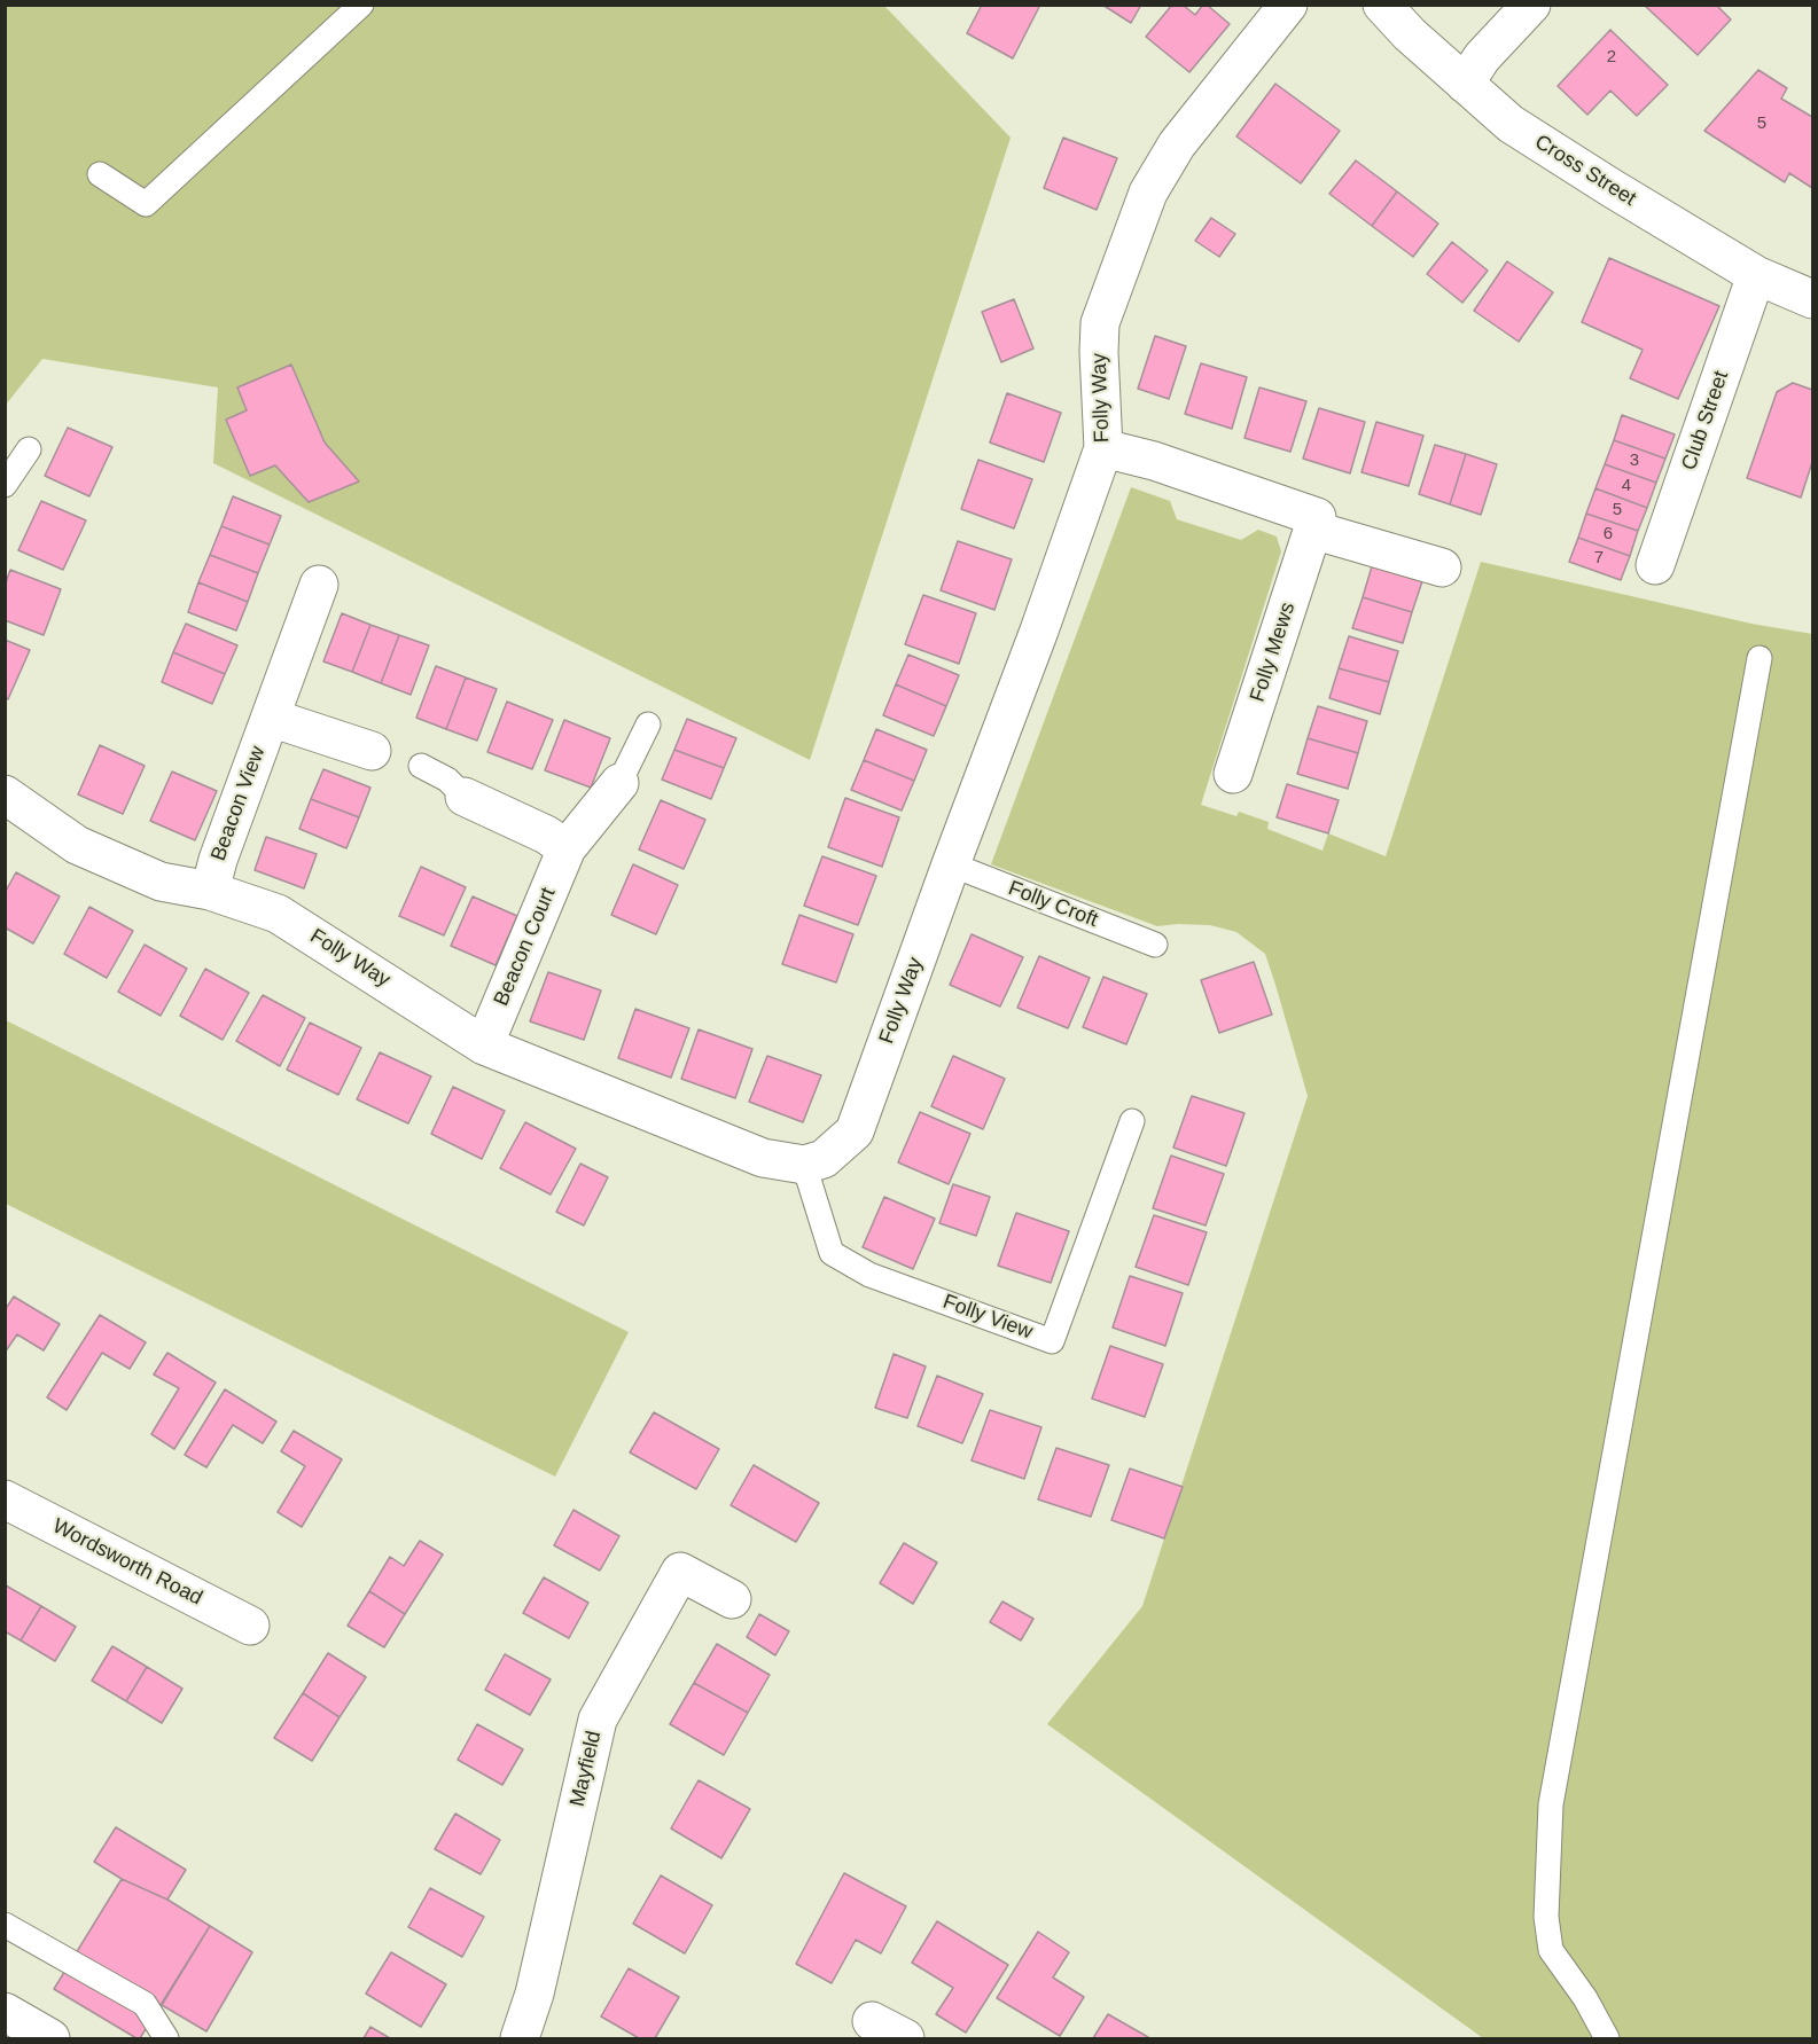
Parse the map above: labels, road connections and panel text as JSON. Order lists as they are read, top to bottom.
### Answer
{
  "streets": {
    "street": [
      "Cross Street",
      "Folly Way",
      "Club Street",
      "Folly Mews",
      "Beacon View",
      "Beacon Court",
      "Wordsworth Road",
      "Mayfield"
    ],
    "lane": ["Folly Croft", "Folly View"]
  },
  "crossings": [
    ["Cross Street", "Club Street"],
    ["Folly Way", "Beacon View"],
    ["Folly Way", "Folly Croft"],
    ["Folly Way", "Beacon Court"],
    ["Folly Way", "Folly View"]
  ],
  "house_numbers": [
    "2",
    "5",
    "3",
    "4",
    "5",
    "6",
    "7"
  ]
}
